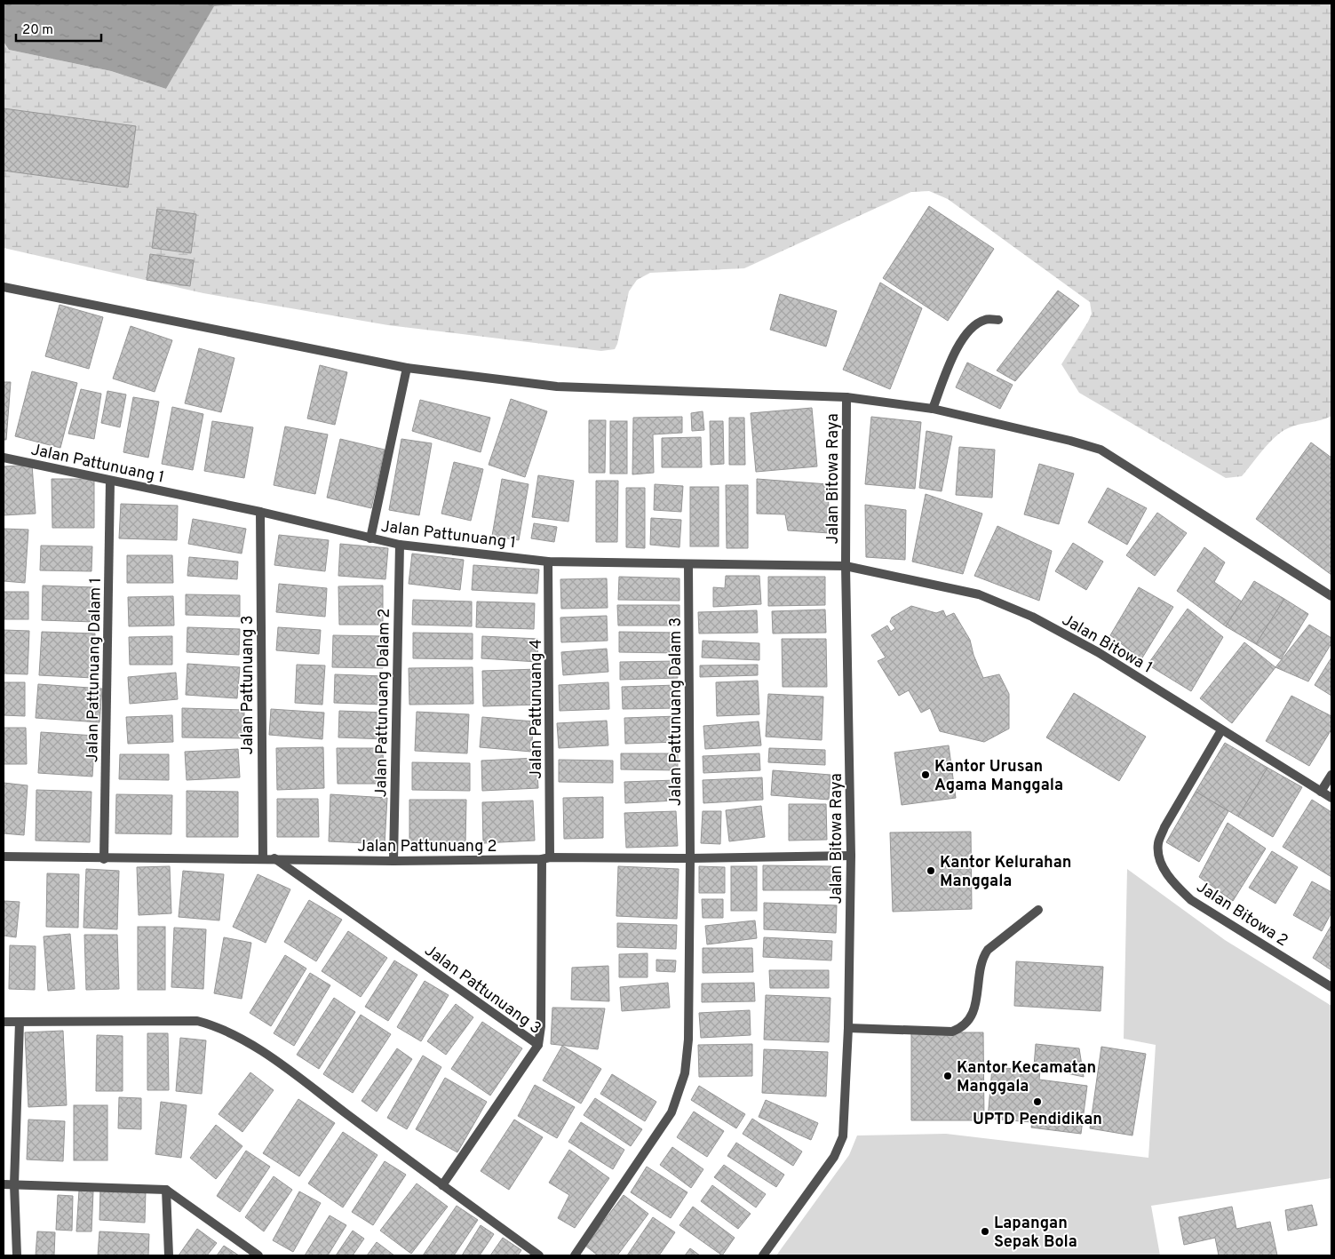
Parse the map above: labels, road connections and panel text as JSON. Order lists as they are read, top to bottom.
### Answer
{
  "streets": {
    "street": [
      "Jalan Pattunuang 1",
      "Jalan Bitowa Raya",
      "Jalan Bitowa 1",
      "Jalan Pattunuang Dalam 1",
      "Jalan Pattunuang 3",
      "Jalan Pattunuang Dalam 2",
      "Jalan Pattunuang 4",
      "Jalan Pattunuang Dalam 3",
      "Jalan Pattunuang 2",
      "Jalan Bitowa 2"
    ]
  },
  "crossings": [
    ["Jalan Pattunuang 1", "Jalan Bitowa Raya"],
    ["Jalan Pattunuang 1", "Jalan Bitowa 1"],
    ["Jalan Pattunuang 1", "Jalan Pattunuang Dalam 1"],
    ["Jalan Pattunuang 1", "Jalan Pattunuang 3"],
    ["Jalan Pattunuang 1", "Jalan Pattunuang Dalam 2"],
    ["Jalan Pattunuang 1", "Jalan Pattunuang 4"],
    ["Jalan Pattunuang 1", "Jalan Pattunuang Dalam 3"],
    ["Jalan Bitowa Raya", "Jalan Bitowa 1"],
    ["Jalan Bitowa Raya", "Jalan Pattunuang 2"],
    ["Jalan Bitowa 1", "Jalan Bitowa 2"],
    ["Jalan Pattunuang Dalam 1", "Jalan Pattunuang 2"],
    ["Jalan Pattunuang 3", "Jalan Pattunuang 4"],
    ["Jalan Pattunuang 3", "Jalan Pattunuang 2"],
    ["Jalan Pattunuang Dalam 2", "Jalan Pattunuang 2"],
    ["Jalan Pattunuang 4", "Jalan Pattunuang 2"],
    ["Jalan Pattunuang Dalam 3", "Jalan Pattunuang 2"]
  ],
  "places": [
    "Kantor Urusan Agama Manggala",
    "Kantor Kelurahan Manggala",
    "Kantor Kecamatan Manggala",
    "UPTD Pendidikan",
    "Lapangan Sepak Bola"
  ],
  "scale_bar": "20 m"
}
